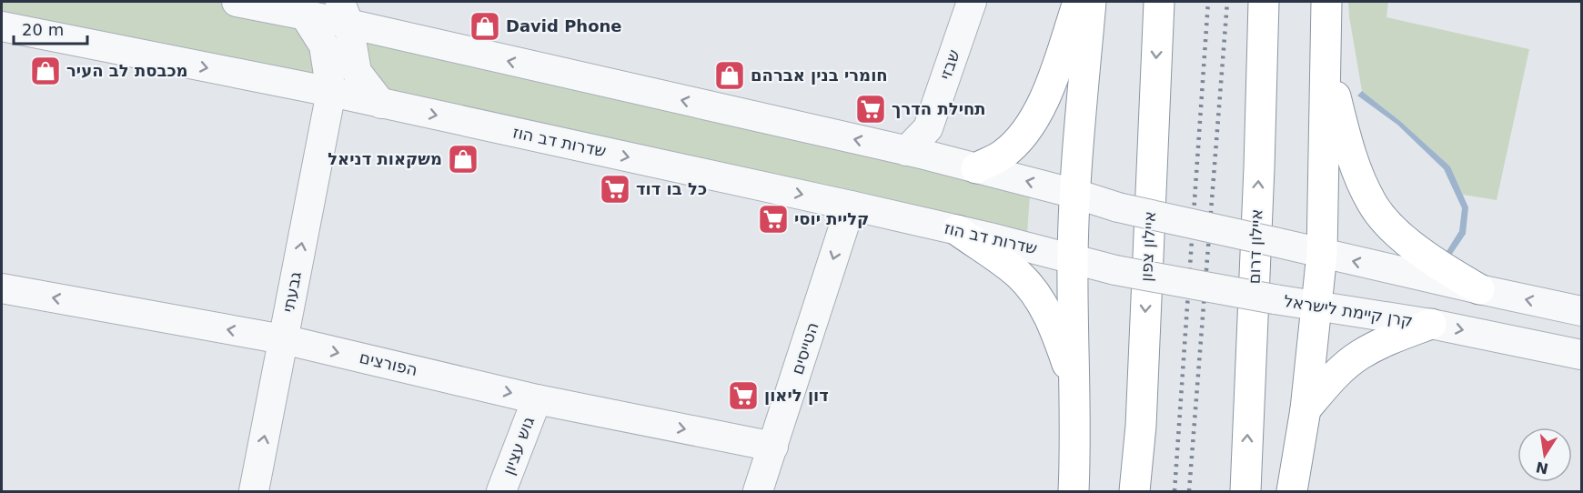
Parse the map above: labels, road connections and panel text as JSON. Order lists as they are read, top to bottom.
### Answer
{
  "streets": {
    "highway": ["איילון צפון", "איילון דרום"],
    "street": [
      "שבזי",
      "שדרות דב הוז",
      "גבעתי",
      "קרן קיימת לישראל",
      "הטייסים",
      "הפורצים",
      "גוש עציון"
    ]
  },
  "crossings": [
    ["שדרות דב הוז", "גבעתי"],
    ["שדרות דב הוז", "קרן קיימת לישראל"],
    ["שדרות דב הוז", "הטייסים"],
    ["גבעתי", "הפורצים"],
    ["הטייסים", "הפורצים"],
    ["הפורצים", "גוש עציון"]
  ],
  "one_way": ["גבעתי", "הטייסים"],
  "places": {
    "shop": [
      "David Phone",
      "מכבסת לב העיר",
      "חומרי בנין אברהם",
      "משקאות דניאל"
    ],
    "supermarket": [
      "תחילת הדרך",
      "כל בו דוד",
      "קליית יוסי",
      "דון ליאון"
    ]
  },
  "scale_bar": "20 m",
  "north": "bottom"
}
